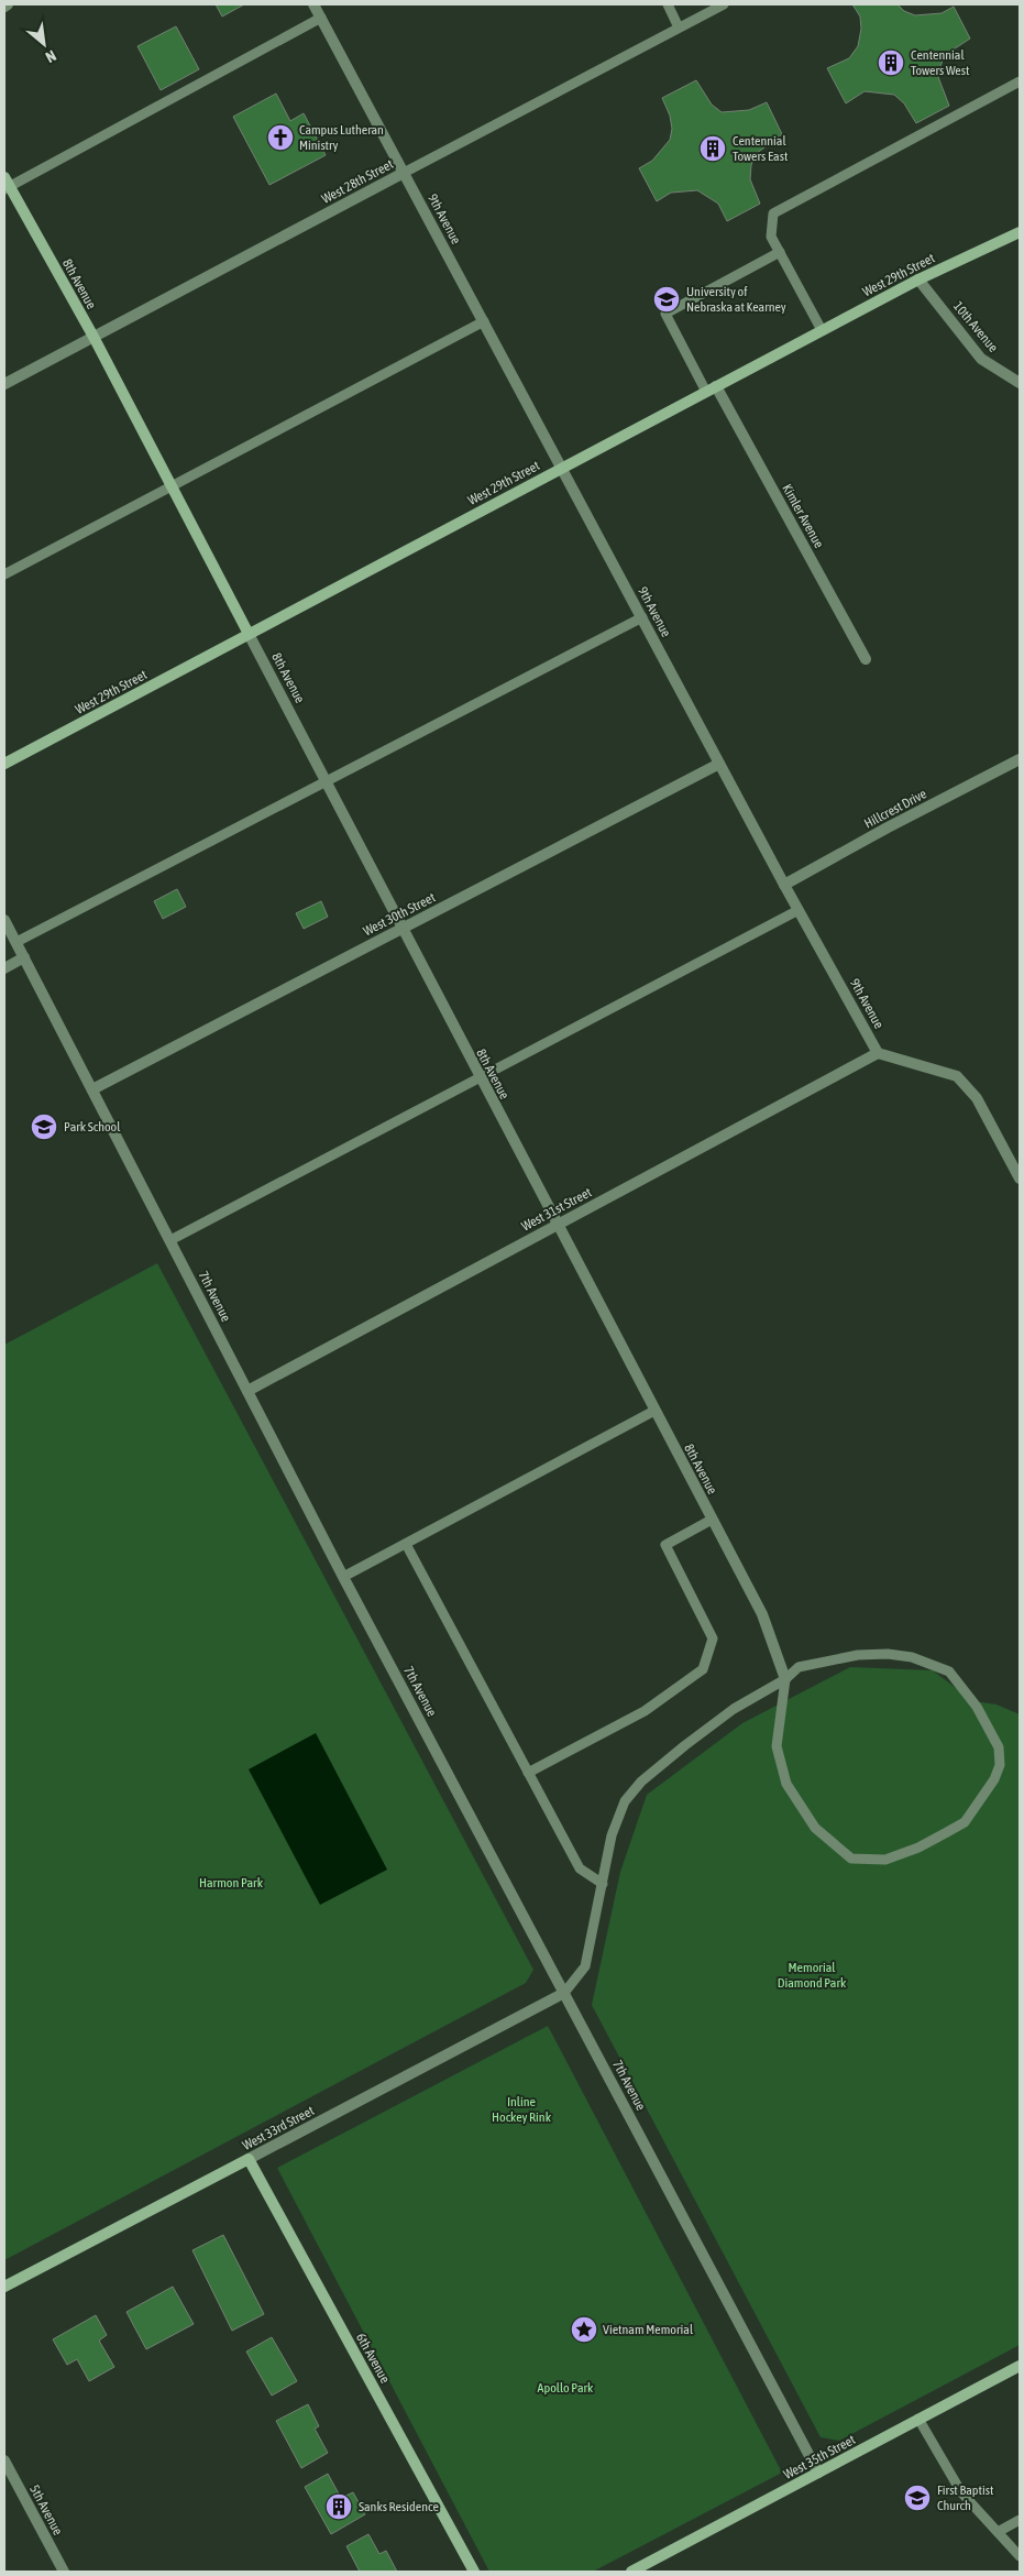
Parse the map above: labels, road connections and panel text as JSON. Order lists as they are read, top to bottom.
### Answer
{
  "streets": {
    "street": [
      "West 28th Street",
      "9th Avenue",
      "West 29th Street",
      "8th Avenue",
      "10th Avenue",
      "Kimler Avenue",
      "Hillcrest Drive",
      "West 30th Street",
      "West 31st Street",
      "7th Avenue",
      "West 33rd Street",
      "6th Avenue",
      "West 35th Street",
      "5th Avenue"
    ]
  },
  "crossings": [
    ["West 28th Street", "9th Avenue"],
    ["West 28th Street", "8th Avenue"],
    ["9th Avenue", "West 29th Street"],
    ["9th Avenue", "Hillcrest Drive"],
    ["9th Avenue", "West 30th Street"],
    ["9th Avenue", "West 31st Street"],
    ["West 29th Street", "8th Avenue"],
    ["West 29th Street", "10th Avenue"],
    ["West 29th Street", "Kimler Avenue"],
    ["8th Avenue", "West 30th Street"],
    ["8th Avenue", "West 31st Street"],
    ["West 30th Street", "7th Avenue"],
    ["West 31st Street", "7th Avenue"],
    ["7th Avenue", "West 33rd Street"],
    ["7th Avenue", "West 35th Street"],
    ["West 33rd Street", "6th Avenue"]
  ],
  "parks": [
    "Harmon Park",
    "Memorial Diamond Park",
    "Inline Hockey Rink",
    "Apollo Park"
  ],
  "places": {
    "building": ["Centennial Towers West", "Centennial Towers East", "Sanks Residence"],
    "church": ["Campus Lutheran Ministry"],
    "school or university": ["University of Nebraska at Kearney", "Park School", "First Baptist Church"],
    "place": ["Vietnam Memorial"]
  },
  "north": "bottom right"
}
